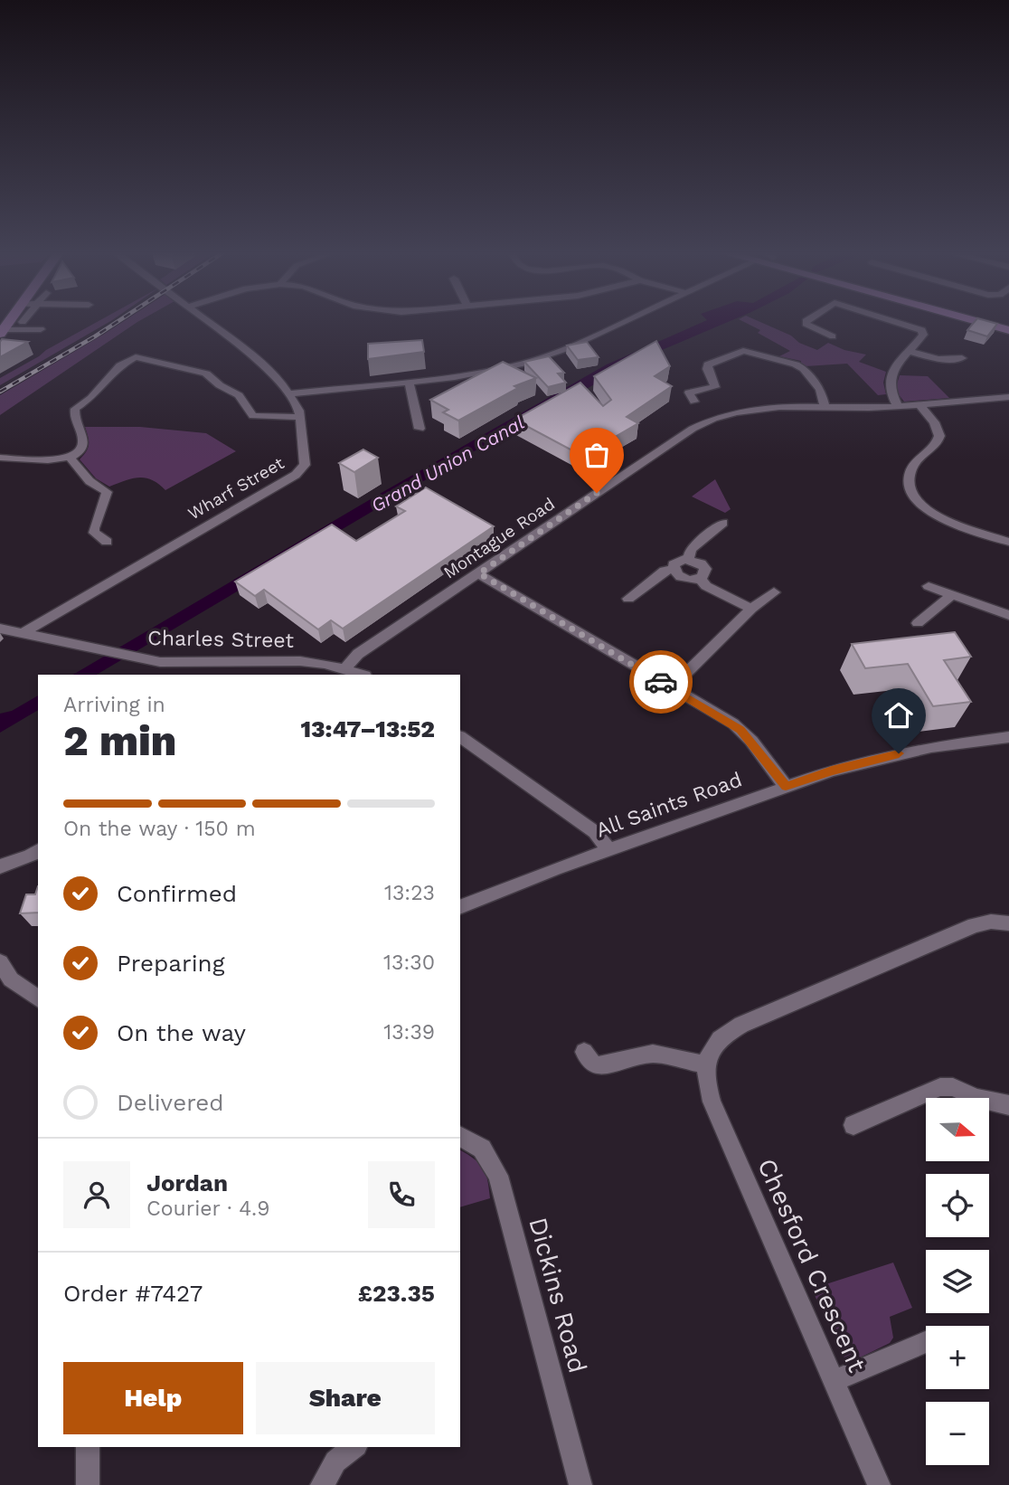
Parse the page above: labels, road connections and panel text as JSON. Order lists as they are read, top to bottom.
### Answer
{
  "streets": {
    "street": [
      "Wharf Street",
      "Montague Road",
      "Charles Street",
      "All Saints Road",
      "Chesford Crescent",
      "Dickins Road"
    ]
  },
  "crossings": [
    ["Wharf Street", "Charles Street"],
    ["Montague Road", "Charles Street"]
  ],
  "water": ["Grand Union Canal"],
  "north": "right",
  "page": {
    "heading": ["2 min", "Arriving in", "13:47–13:52"],
    "panel": [
      "Jordan",
      "Courier · 4.9",
      "Order #7427",
      "£23.35"
    ],
    "bar": "On the way · 150 m",
    "list": [
      ["Confirmed", "13:23"],
      ["Preparing", "13:30"],
      ["On the way", "13:39"],
      "Delivered"
    ],
    "map_buttons": ["+", "−"],
    "buttons": ["Help", "Share"]
  }
}
